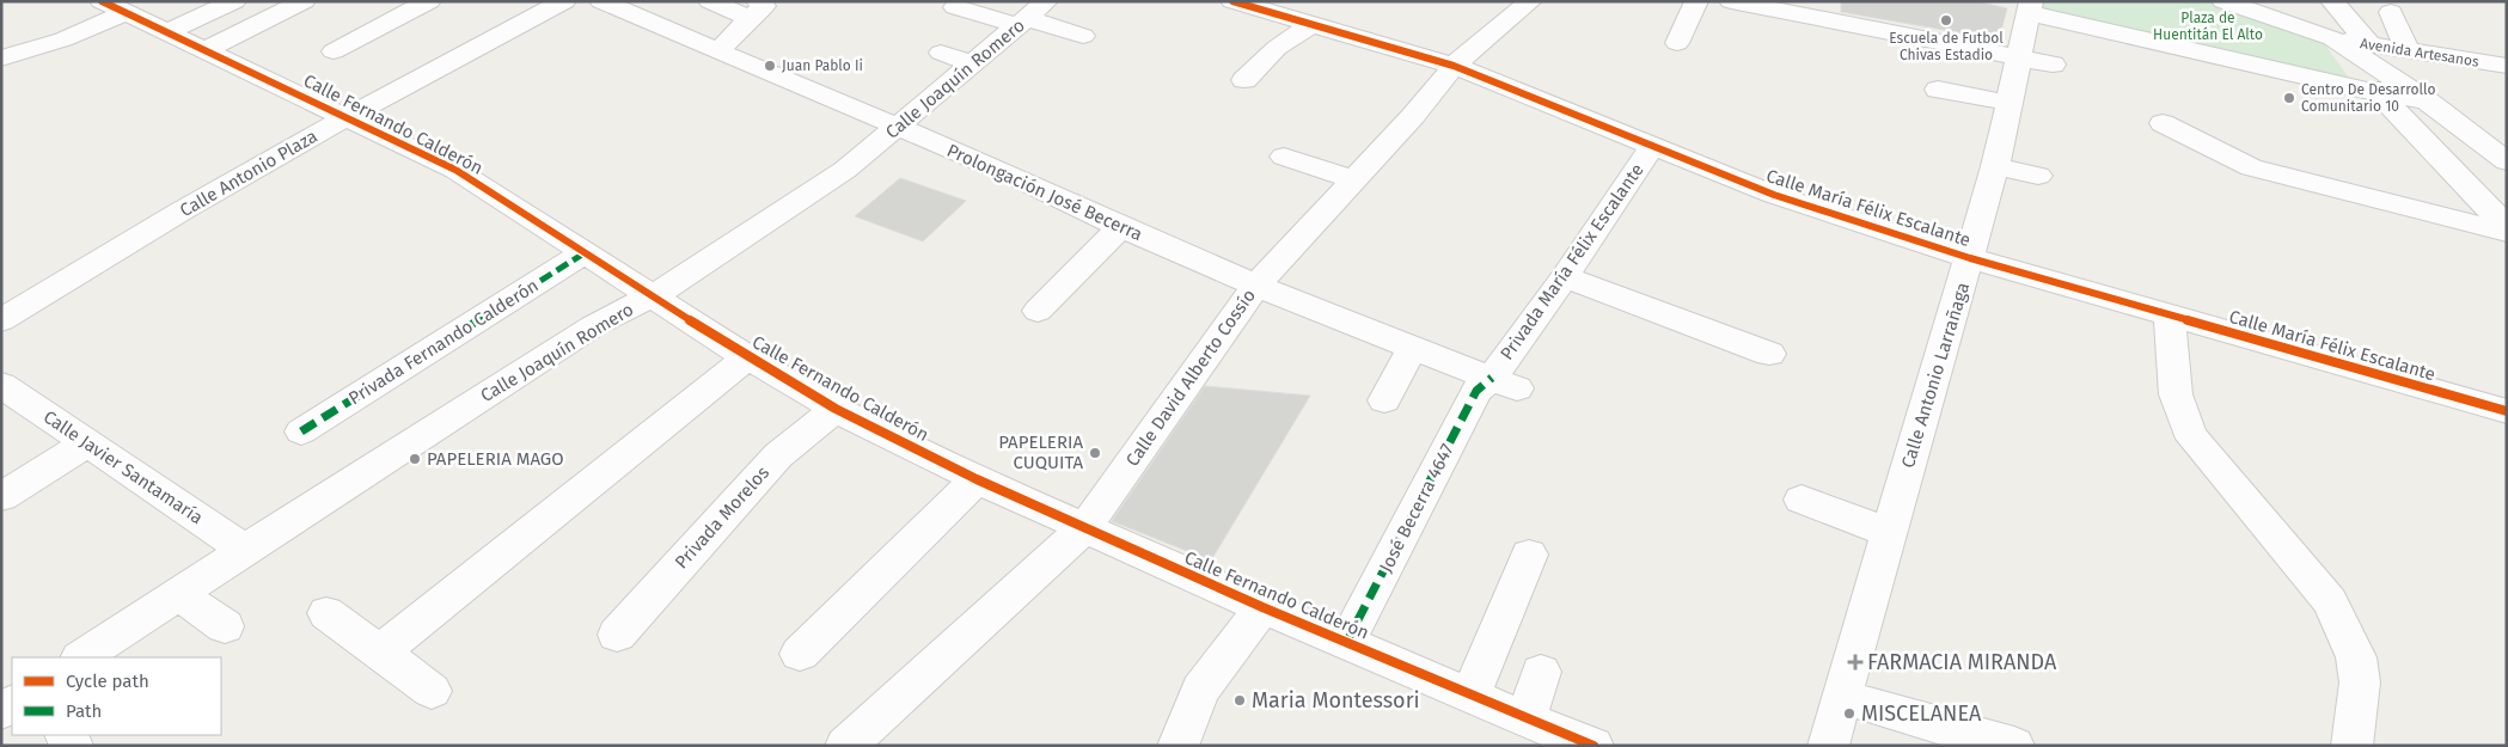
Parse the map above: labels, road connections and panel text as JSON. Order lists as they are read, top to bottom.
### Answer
{
  "streets": {
    "street": [
      "Avenida Artesanos",
      "Calle Joaquín Romero",
      "Calle Fernando Calderón",
      "Calle Antonio Plaza",
      "Prolongación José Becerra",
      "Calle María Félix Escalante",
      "Privada María Félix Escalante",
      "Privada Fernando Calderón",
      "Calle Antonio Larrañaga",
      "Calle David Alberto Cossío",
      "Calle Javier Santamaría",
      "José Becerra 4647",
      "Privada Morelos"
    ]
  },
  "crossings": [
    ["Calle Joaquín Romero", "Calle Fernando Calderón"],
    ["Calle Joaquín Romero", "Prolongación José Becerra"],
    ["Calle Joaquín Romero", "Calle Javier Santamaría"],
    ["Calle Fernando Calderón", "Calle Antonio Plaza"],
    ["Calle Fernando Calderón", "Privada Fernando Calderón"],
    ["Calle Fernando Calderón", "Calle David Alberto Cossío"],
    ["Calle Fernando Calderón", "José Becerra 4647"],
    ["Calle Fernando Calderón", "Privada Morelos"],
    ["Prolongación José Becerra", "Privada María Félix Escalante"],
    ["Prolongación José Becerra", "Calle David Alberto Cossío"],
    ["Prolongación José Becerra", "José Becerra 4647"],
    ["Calle María Félix Escalante", "Privada María Félix Escalante"],
    ["Calle María Félix Escalante", "Calle Antonio Larrañaga"],
    ["Calle María Félix Escalante", "Calle David Alberto Cossío"],
    ["Privada María Félix Escalante", "José Becerra 4647"]
  ],
  "parks": ["Plaza de Huentitán El Alto"],
  "places": {
    "other": [
      "Escuela de Futbol Chivas Estadio",
      "Juan Pablo Ii",
      "Centro De Desarrollo Comunitario 10",
      "PAPELERIA CUQUITA",
      "PAPELERIA MAGO",
      "Maria Montessori",
      "MISCELANEA"
    ],
    "health": ["FARMACIA MIRANDA"]
  },
  "legend": ["Cycle path", "Path"]
}
